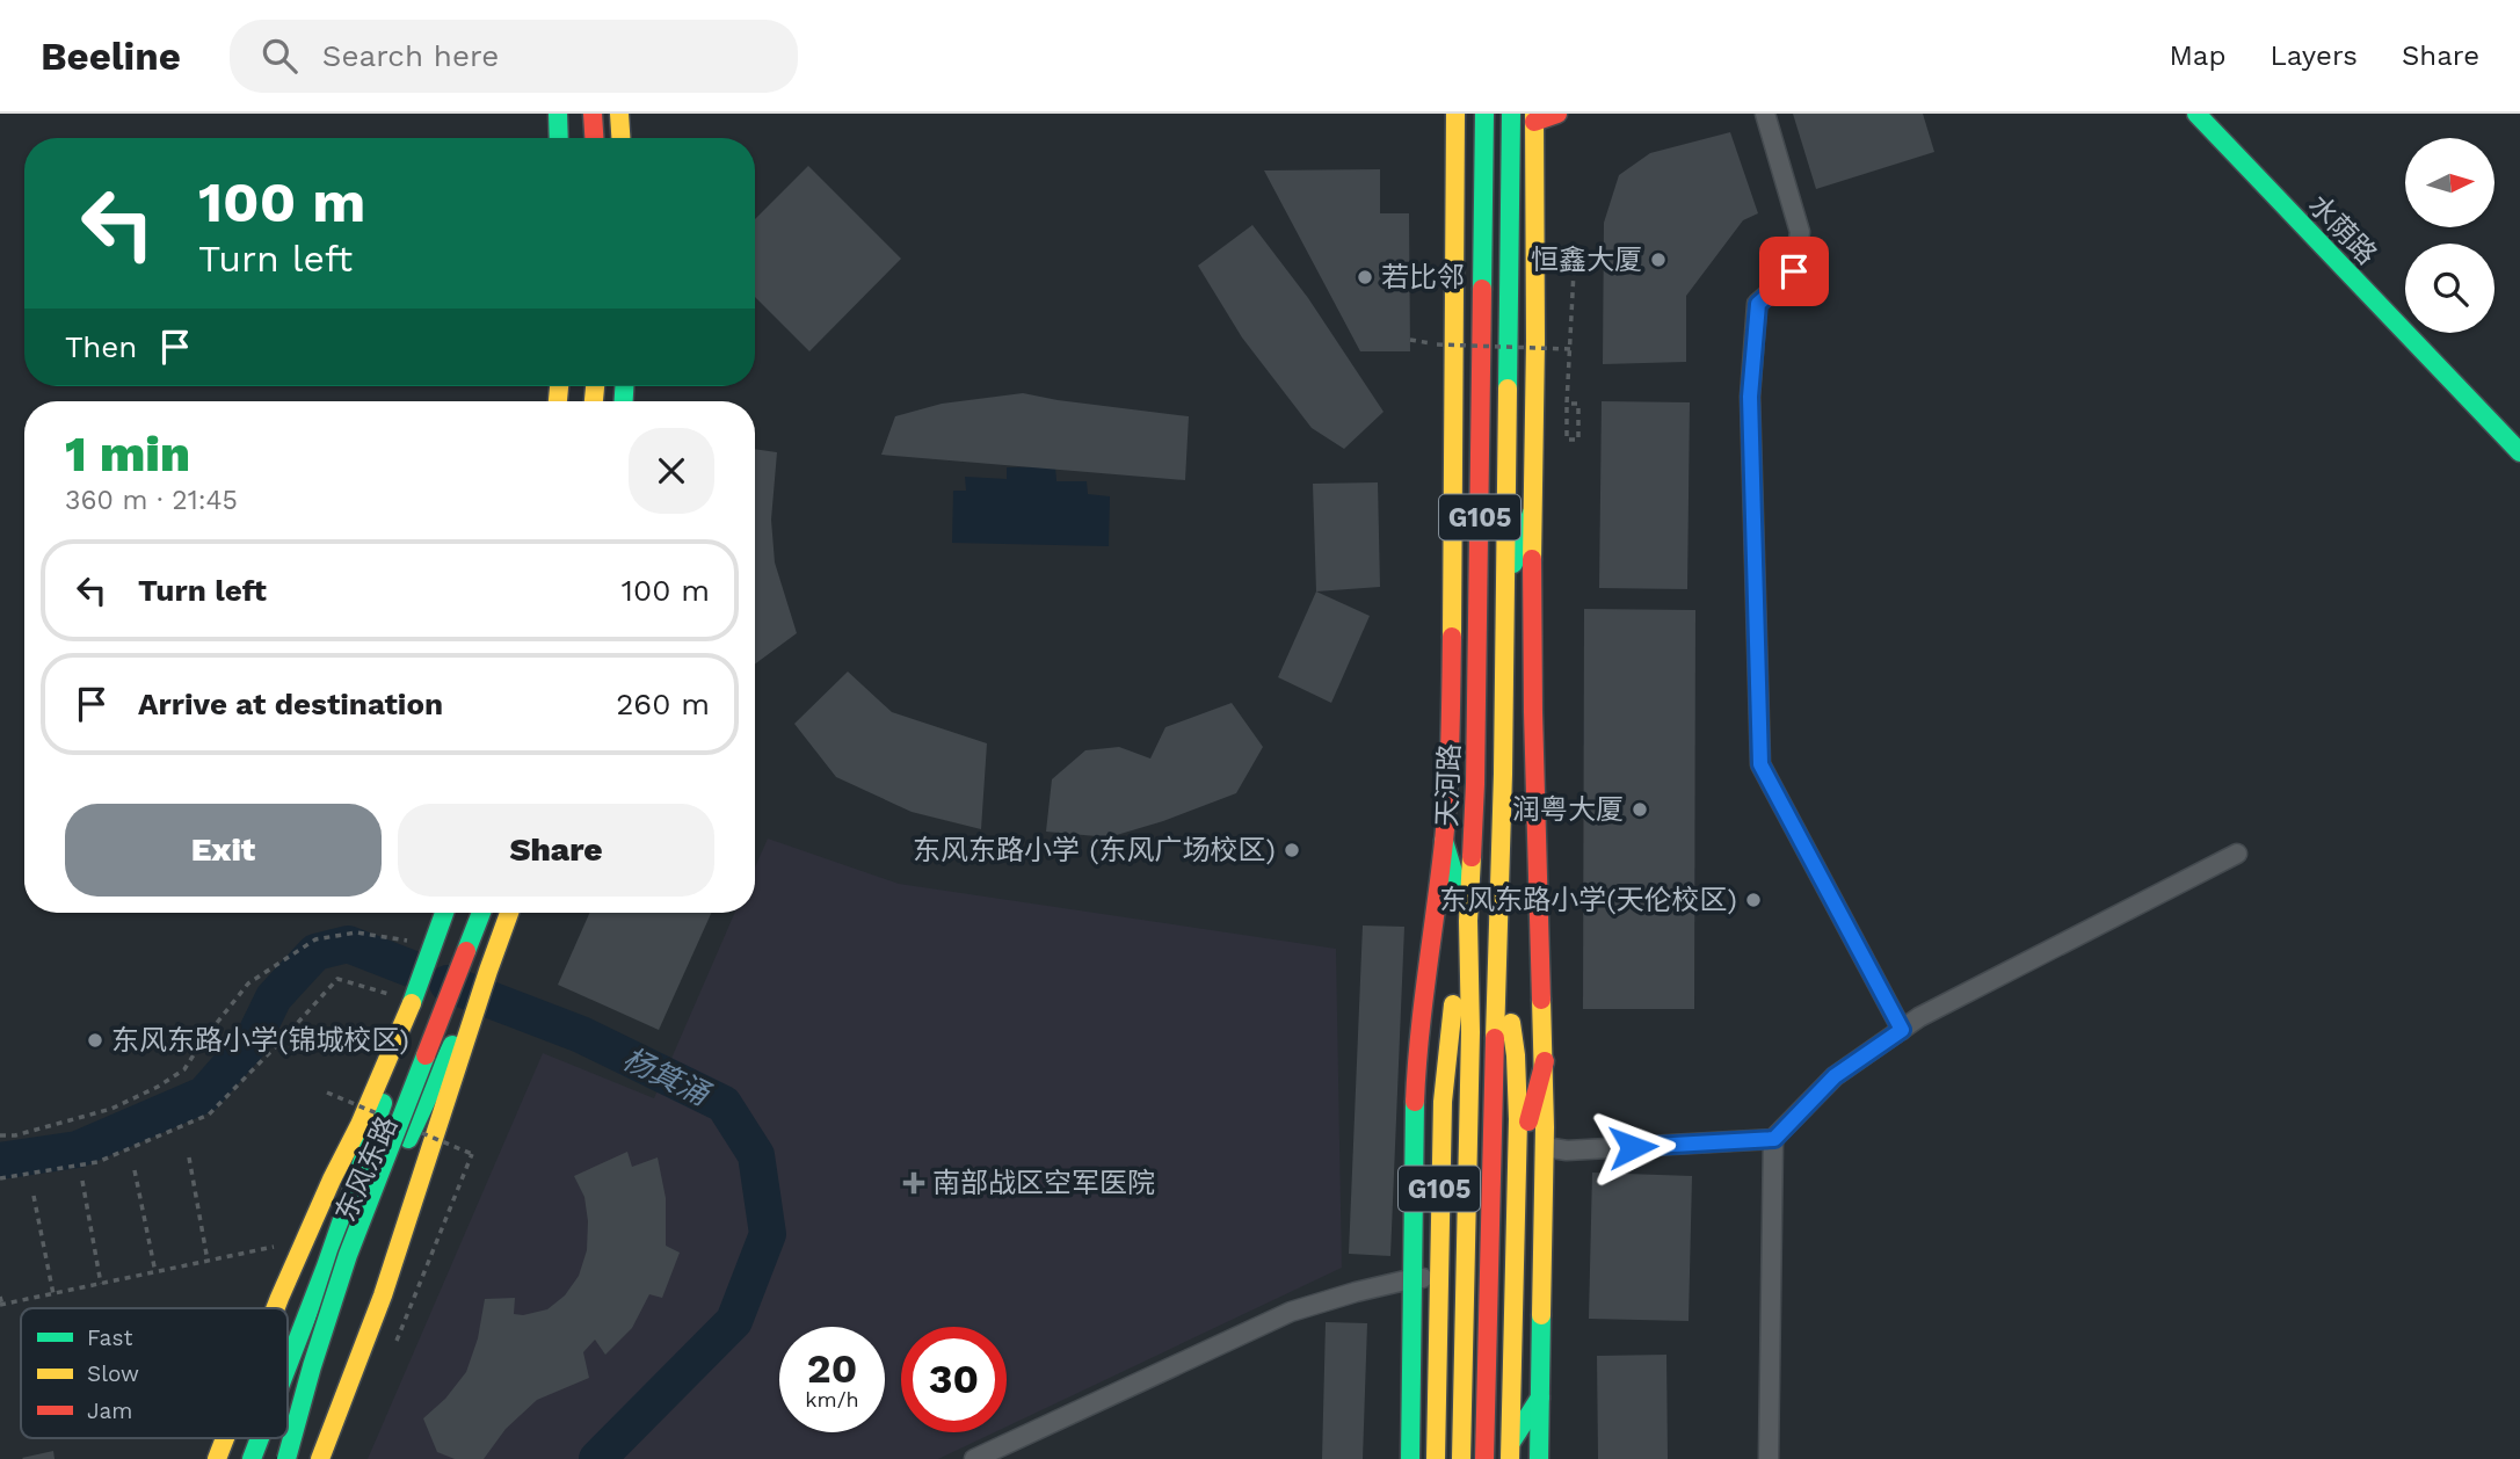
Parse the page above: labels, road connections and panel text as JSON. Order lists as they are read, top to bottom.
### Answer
{
  "streets": {
    "main road": [
      "水荫路",
      "G105",
      "天河路",
      "东风东路"
    ]
  },
  "crossings": [
    ["G105", "天河路"]
  ],
  "water": ["杨箕涌"],
  "places": {
    "other": [
      "恒鑫大厦",
      "若比邻",
      "润粤大厦",
      "东风东路小学 (东风广场校区)",
      "东风东路小学(天伦校区)",
      "东风东路小学(锦城校区)"
    ],
    "health": ["南部战区空军医院"]
  },
  "legend": ["Fast", "Slow", "Jam"],
  "north": "right",
  "page": {
    "header": "Beeline",
    "search": "Search here",
    "nav": ["Map", "Layers", "Share"],
    "turn": ["100 m", "Turn left"],
    "then": "Then",
    "heading": ["1 min", "360 m · 21:45"],
    "list": [
      {
        "name": "Turn left",
        "value": "100 m"
      },
      {
        "name": "Arrive at destination",
        "value": "260 m"
      }
    ],
    "buttons": ["Exit", "Share"],
    "speed": "20 km/h",
    "limit": "30"
  }
}
